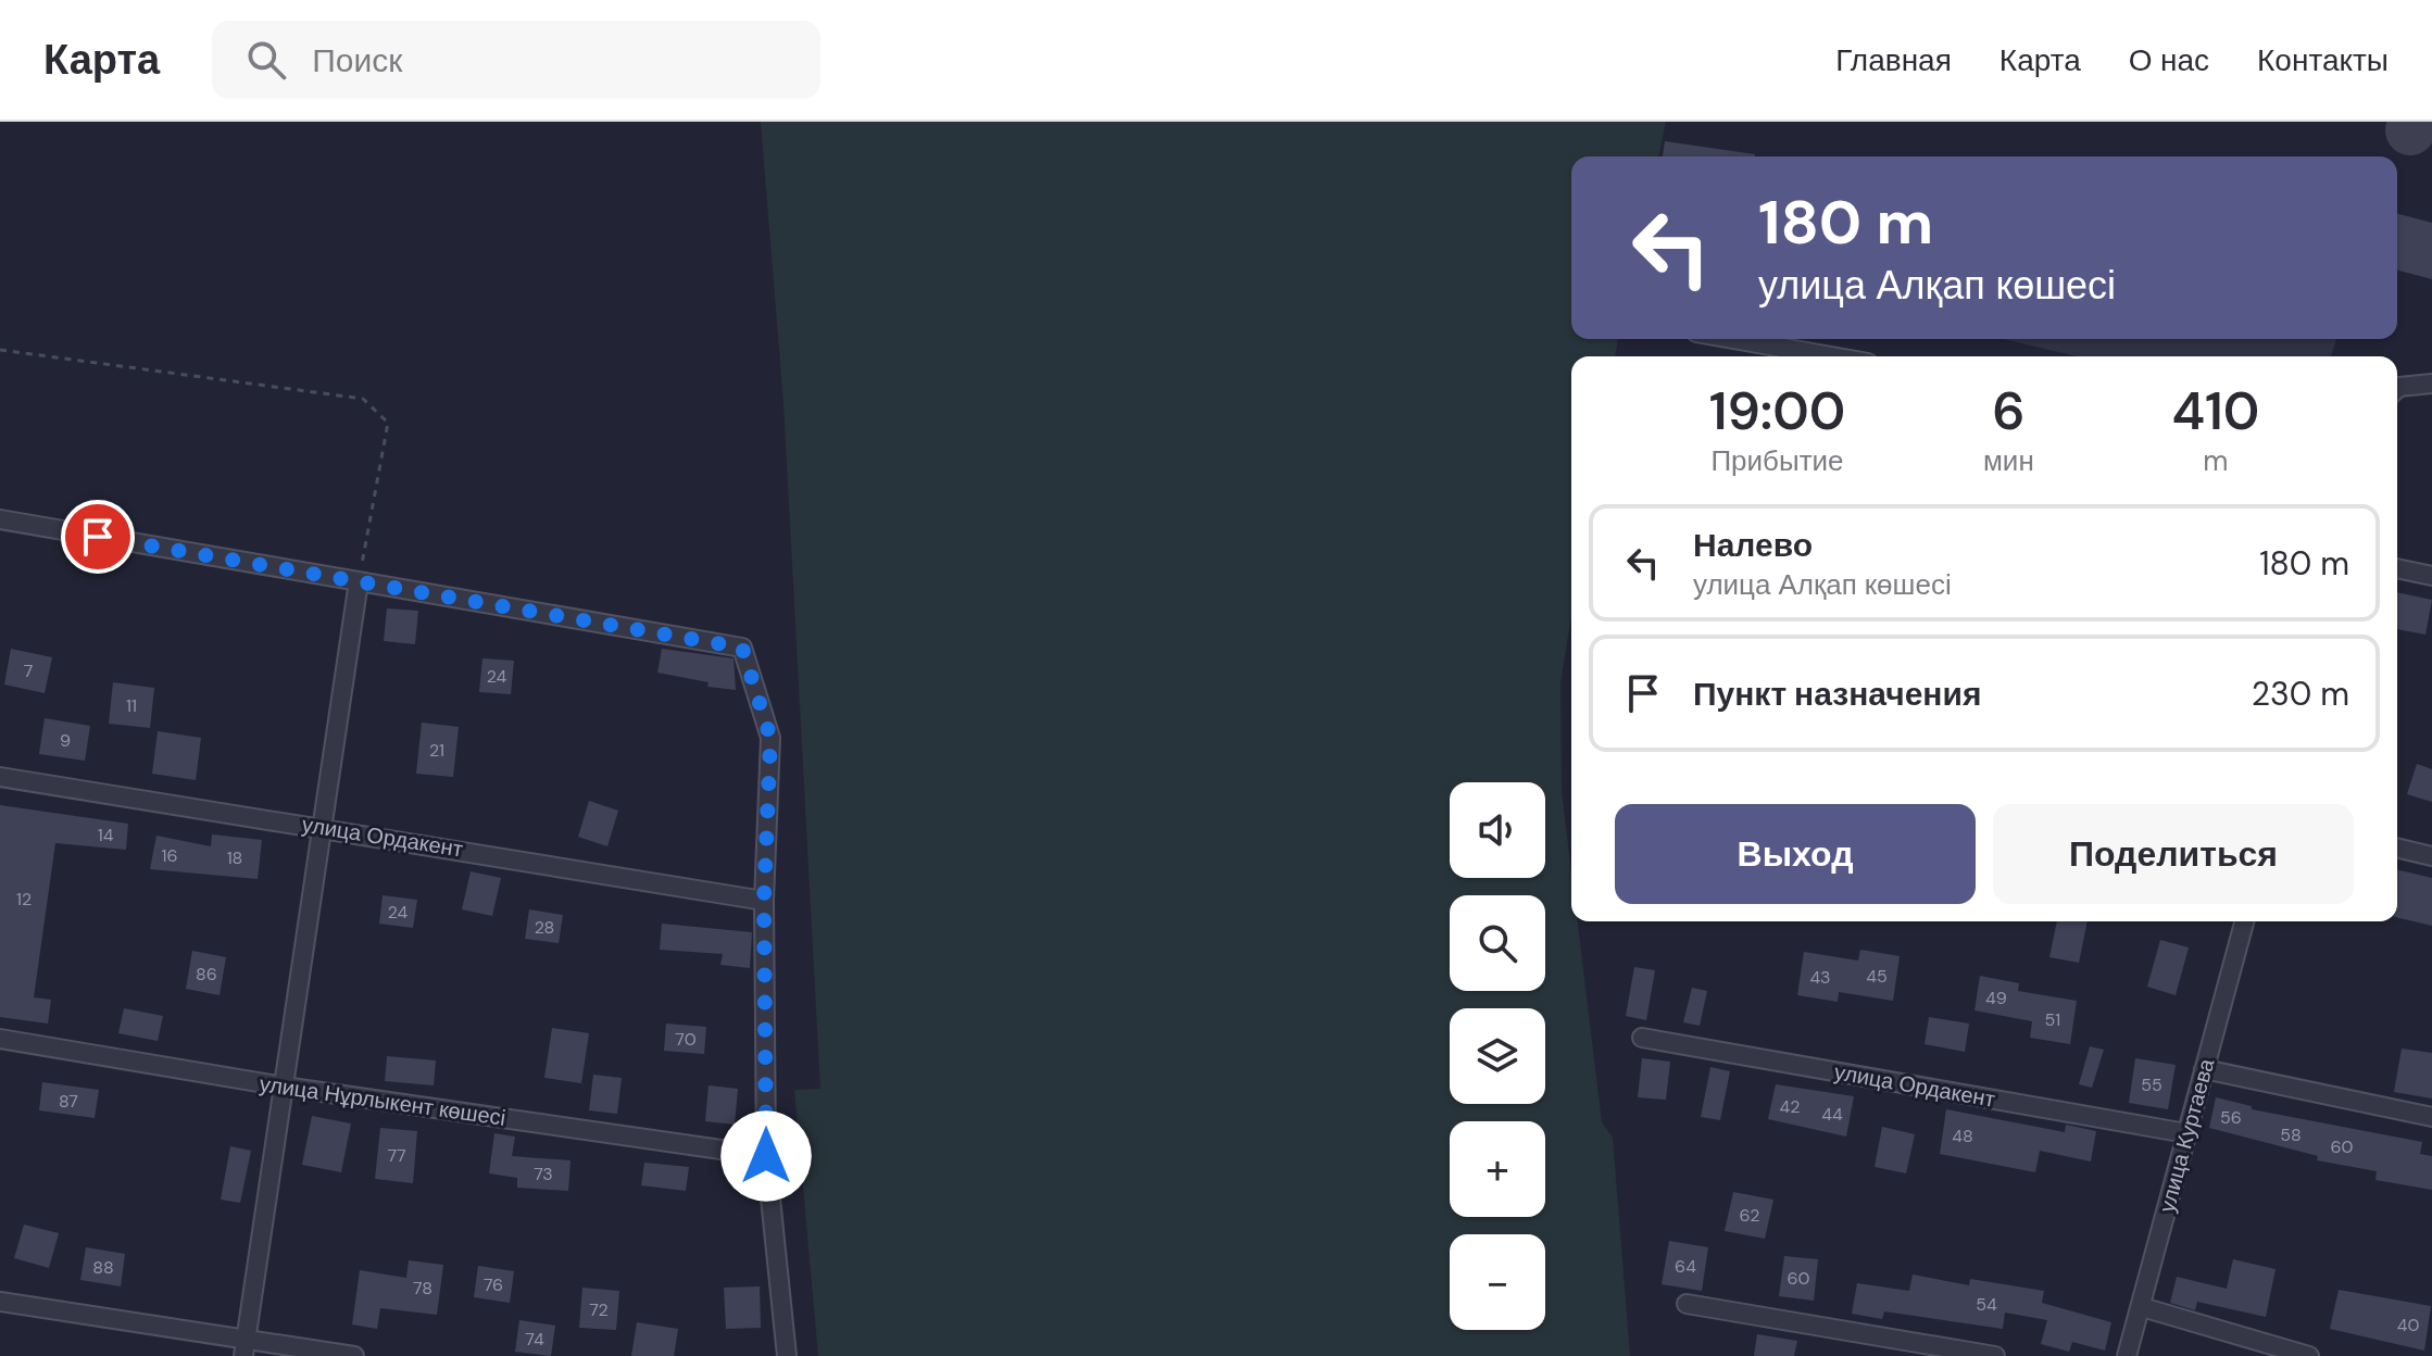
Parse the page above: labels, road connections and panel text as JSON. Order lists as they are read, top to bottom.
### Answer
{
  "streets": {
    "street": ["улица Ордакент", "улица Нұрлыкент көшесі", "улица Куртаева"]
  },
  "crossings": [
    ["улица Ордакент", "улица Куртаева"]
  ],
  "house_numbers": [
    "7",
    "24",
    "11",
    "9",
    "21",
    "14",
    "16",
    "18",
    "12",
    "24",
    "28",
    "86",
    "45",
    "43",
    "49",
    "51",
    "70",
    "55",
    "87",
    "42",
    "44",
    "56",
    "58",
    "48",
    "60",
    "77",
    "73",
    "62",
    "64",
    "88",
    "60",
    "76",
    "78",
    "54",
    "72",
    "40",
    "74"
  ],
  "page": {
    "header": "Карта",
    "search": "Поиск",
    "nav": [
      "Главная",
      "Карта",
      "О нас",
      "Контакты"
    ],
    "turn": ["180 m", "улица Алқап көшесі"],
    "eta": [
      "19:00",
      "Прибытие",
      "6",
      "мин",
      "410",
      "m"
    ],
    "list": [
      {
        "name": "Налево",
        "note": "улица Алқап көшесі",
        "value": "180 m"
      },
      {
        "name": "Пункт назначения",
        "value": "230 m"
      }
    ],
    "map_buttons": ["+", "−"],
    "buttons": ["Выход", "Поделиться"]
  }
}
